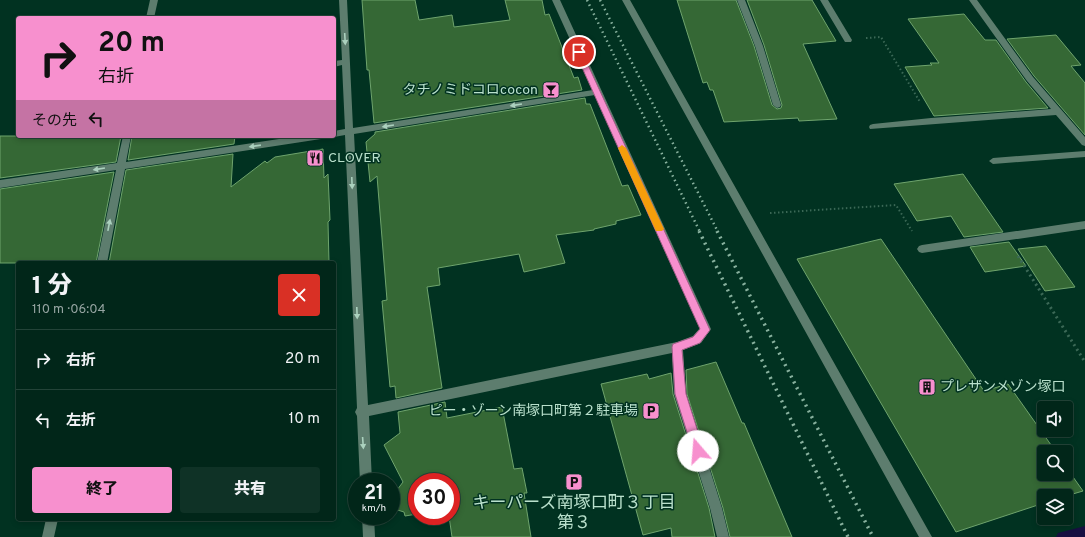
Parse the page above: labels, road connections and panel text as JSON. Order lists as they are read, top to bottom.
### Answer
{
  "places": {
    "bar": ["タチノミドコロcocon"],
    "restaurant": ["CLOVER"],
    "building": ["プレザンメゾン塚口"],
    "parking": ["ピー・ゾーン南塚口町第２駐車場", "キーパーズ南塚口町３丁目 第３"]
  },
  "page": {
    "turn": ["20 m", "右折"],
    "then": "その先",
    "heading": ["1 分", "110 m · 06:04"],
    "list": [
      {
        "name": "右折",
        "value": "20 m"
      },
      {
        "name": "左折",
        "value": "10 m"
      }
    ],
    "buttons": ["終了", "共有"],
    "speed": "21 km/h",
    "limit": "30"
  }
}
